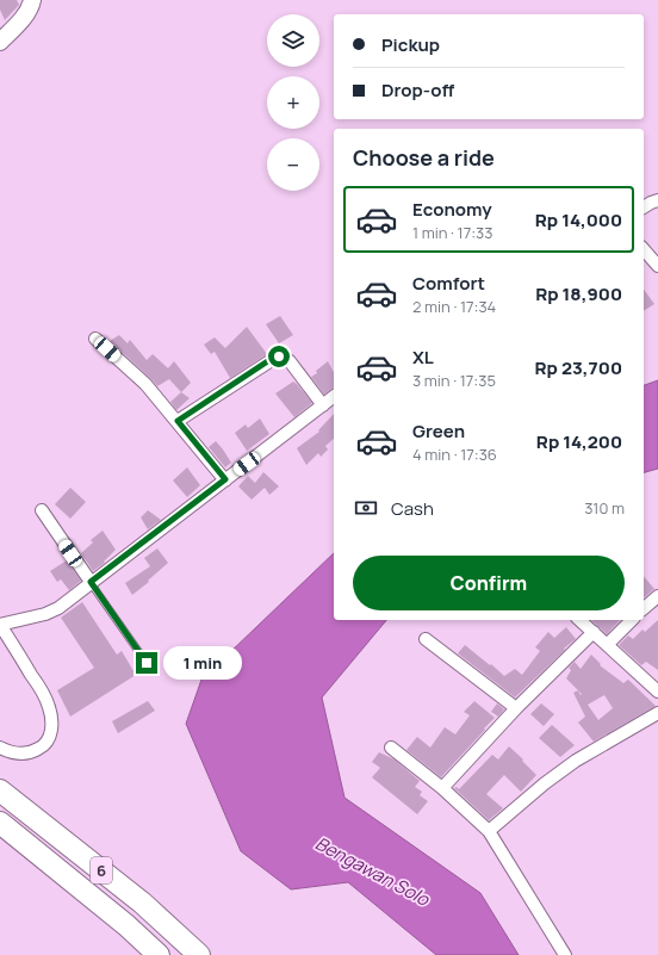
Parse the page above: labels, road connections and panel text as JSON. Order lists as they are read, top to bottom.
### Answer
{
  "streets": {
    "highway": ["6"]
  },
  "water": ["Bengawan Solo"],
  "page": {
    "map_buttons": ["+", "−"],
    "banner": ["Pickup", "Drop-off"],
    "heading": "Choose a ride",
    "list": [
      {
        "name": "Economy",
        "note": "1 min · 17:33",
        "value": "Rp 14,000"
      },
      {
        "name": "Comfort",
        "note": "2 min · 17:34",
        "value": "Rp 18,900"
      },
      {
        "name": "XL",
        "note": "3 min · 17:35",
        "value": "Rp 23,700"
      },
      {
        "name": "Green",
        "note": "4 min · 17:36",
        "value": "Rp 14,200"
      }
    ],
    "pay": ["Cash", "310 m"],
    "buttons": "Confirm",
    "bubble": "1 min"
  }
}
